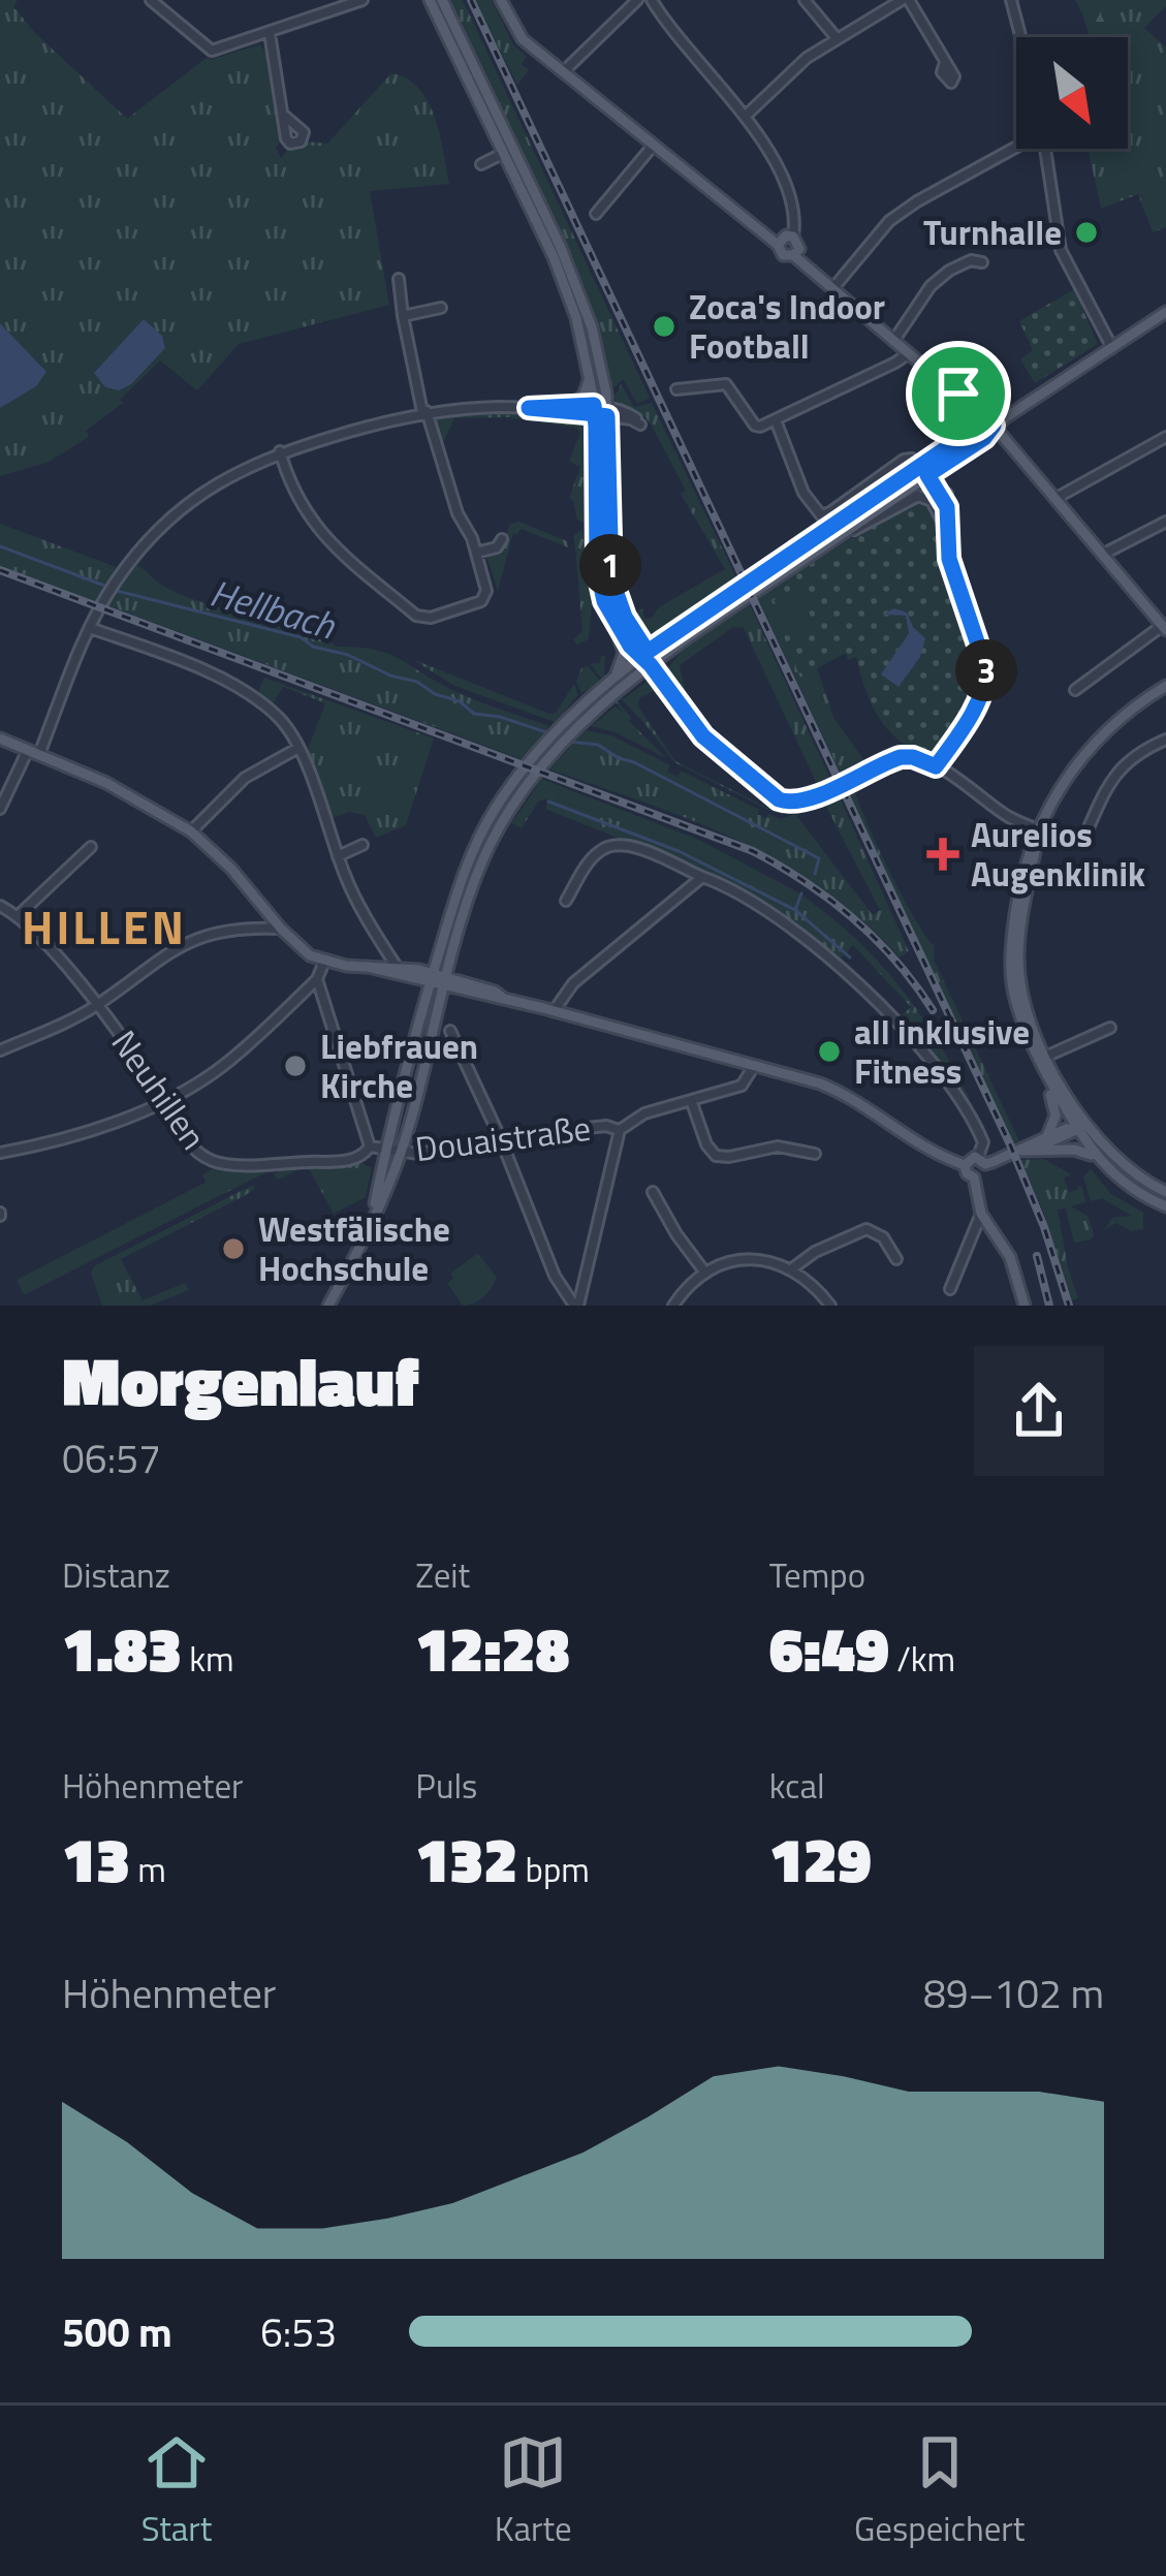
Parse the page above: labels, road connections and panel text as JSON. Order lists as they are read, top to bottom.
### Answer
{
  "streets": {
    "street": ["Neuhillen", "Douaistraße"]
  },
  "crossings": [
    ["Neuhillen", "Douaistraße"]
  ],
  "districts": ["HILLEN"],
  "water": ["Hellbach"],
  "places": {
    "other": [
      "Turnhalle",
      "Zoca's Indoor Football",
      "all inklusive Fitness",
      "Liebfrauen Kirche",
      "Westfälische Hochschule"
    ],
    "health": ["Aurelios Augenklinik"]
  },
  "north": "bottom right",
  "page": {
    "pins": ["1", "3"],
    "heading": ["Morgenlauf", "06:57"],
    "stats": [
      ["Distanz", "1.83 km"],
      ["Zeit", "12:28"],
      ["Tempo", "6:49 /km"],
      ["Höhenmeter", "13 m"],
      ["Puls", "132 bpm"],
      ["kcal", "129"]
    ],
    "chart": ["Höhenmeter", "89–102 m"],
    "list": [
      {
        "name": "500 m",
        "note": "6:53"
      }
    ],
    "tabs": ["Start", "Karte", "Gespeichert"]
  }
}
